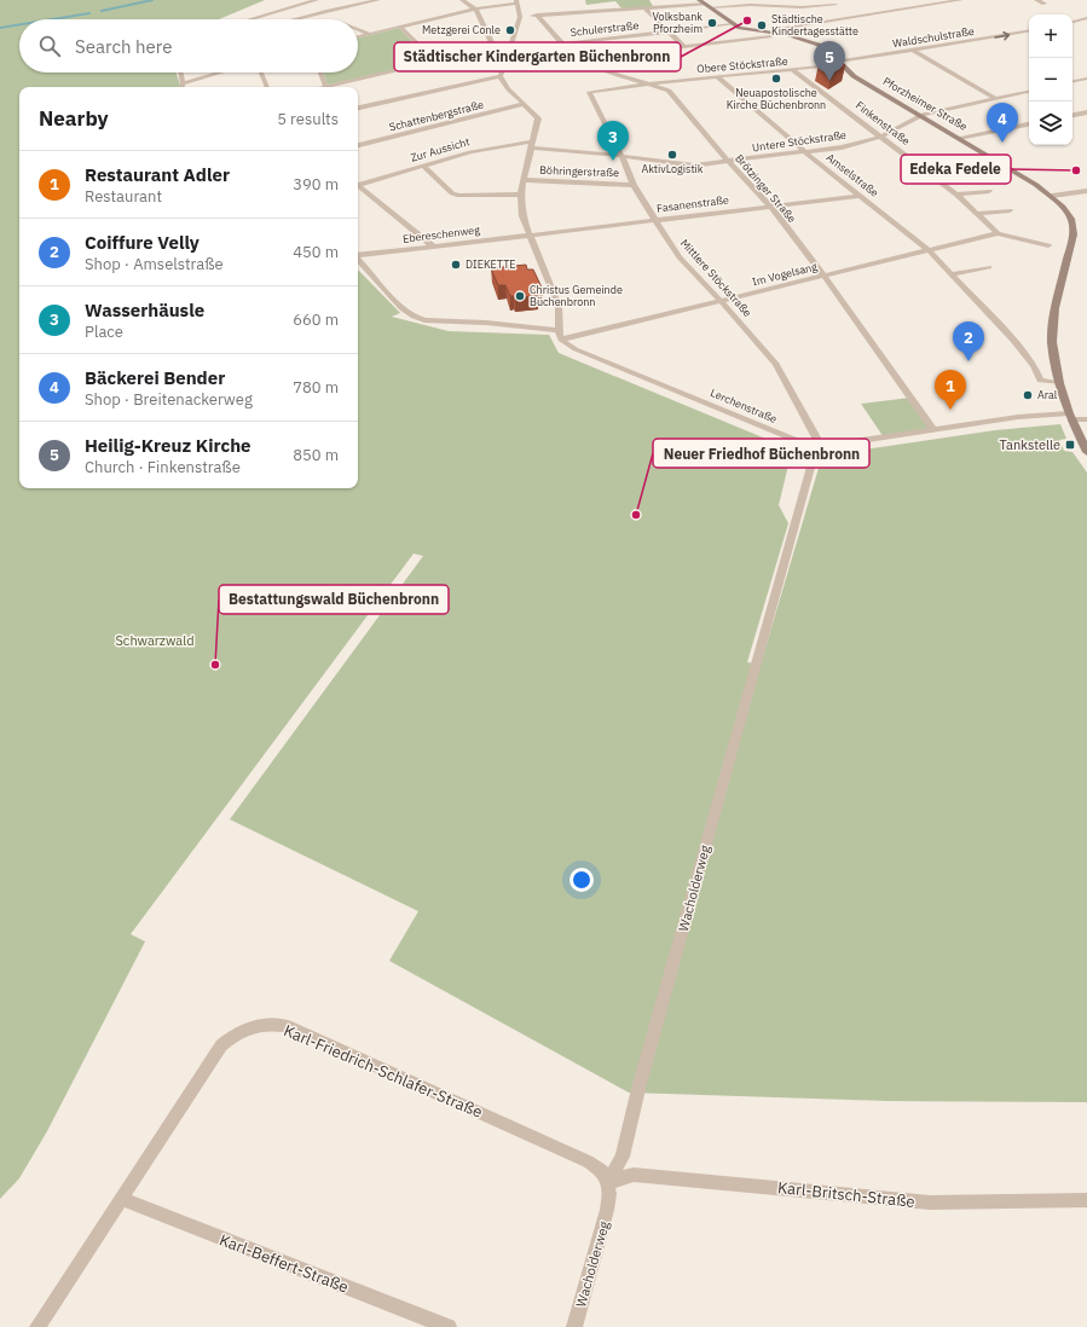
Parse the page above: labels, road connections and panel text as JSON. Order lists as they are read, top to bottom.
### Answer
{
  "streets": {
    "main road": ["Pforzheimer Straße"],
    "street": [
      "Schulerstraße",
      "Waldschulstraße",
      "Obere Stöckstraße",
      "Schattenbergstraße",
      "Finkenstraße",
      "Untere Stöckstraße",
      "Zur Aussicht",
      "Böhringerstraße",
      "Amselstraße",
      "Brötzinger Straße",
      "Fasanenstraße",
      "Ebereschenweg",
      "Im Vogelsang",
      "Mittlere Stöckstraße",
      "Lerchenstraße",
      "Wacholderweg",
      "Karl-Friedrich-Schlafer-Straße",
      "Karl-Britsch-Straße",
      "Karl-Beffert-Straße"
    ]
  },
  "crossings": [
    ["Schulerstraße", "Pforzheimer Straße"],
    ["Schulerstraße", "Brötzinger Straße"],
    ["Waldschulstraße", "Obere Stöckstraße"],
    ["Waldschulstraße", "Pforzheimer Straße"],
    ["Obere Stöckstraße", "Pforzheimer Straße"],
    ["Obere Stöckstraße", "Finkenstraße"],
    ["Obere Stöckstraße", "Amselstraße"],
    ["Obere Stöckstraße", "Brötzinger Straße"],
    ["Obere Stöckstraße", "Mittlere Stöckstraße"],
    ["Pforzheimer Straße", "Untere Stöckstraße"],
    ["Pforzheimer Straße", "Amselstraße"],
    ["Pforzheimer Straße", "Lerchenstraße"],
    ["Finkenstraße", "Untere Stöckstraße"],
    ["Finkenstraße", "Amselstraße"],
    ["Finkenstraße", "Im Vogelsang"],
    ["Untere Stöckstraße", "Zur Aussicht"],
    ["Untere Stöckstraße", "Amselstraße"],
    ["Untere Stöckstraße", "Brötzinger Straße"],
    ["Untere Stöckstraße", "Mittlere Stöckstraße"],
    ["Böhringerstraße", "Mittlere Stöckstraße"],
    ["Amselstraße", "Fasanenstraße"],
    ["Amselstraße", "Im Vogelsang"],
    ["Brötzinger Straße", "Fasanenstraße"],
    ["Brötzinger Straße", "Im Vogelsang"],
    ["Brötzinger Straße", "Lerchenstraße"],
    ["Fasanenstraße", "Ebereschenweg"],
    ["Fasanenstraße", "Mittlere Stöckstraße"],
    ["Im Vogelsang", "Mittlere Stöckstraße"],
    ["Im Vogelsang", "Lerchenstraße"],
    ["Mittlere Stöckstraße", "Lerchenstraße"],
    ["Mittlere Stöckstraße", "Wacholderweg"],
    ["Lerchenstraße", "Wacholderweg"],
    ["Wacholderweg", "Karl-Friedrich-Schlafer-Straße"],
    ["Wacholderweg", "Karl-Britsch-Straße"],
    ["Karl-Friedrich-Schlafer-Straße", "Karl-Britsch-Straße"],
    ["Karl-Friedrich-Schlafer-Straße", "Karl-Beffert-Straße"]
  ],
  "parks": ["Schwarzwald"],
  "places": {
    "other": [
      "Städtischer Kindergarten Büchenbronn",
      "Volksbank Pforzheim",
      "Städtische Kindertagesstätte",
      "Metzgerei Conle",
      "Neuapostolische Kirche Büchenbronn",
      "AktivLogistik",
      "Edeka Fedele",
      "DIEKETTE",
      "Christus Gemeinde Büchenbronn",
      "Aral",
      "Neuer Friedhof Büchenbronn",
      "Bestattungswald Büchenbronn"
    ],
    "transit": ["Tankstelle"]
  },
  "page": {
    "map_buttons": ["+", "−"],
    "search": "Search here",
    "pins": [
      "5",
      "4",
      "3",
      "2",
      "1"
    ],
    "heading": ["Nearby", "5 results"],
    "list": [
      {
        "mark": "1",
        "name": "Restaurant Adler",
        "note": "Restaurant",
        "value": "390 m"
      },
      {
        "mark": "2",
        "name": "Coiffure Velly",
        "note": "Shop · Amselstraße",
        "value": "450 m"
      },
      {
        "mark": "3",
        "name": "Wasserhäusle",
        "note": "Place",
        "value": "660 m"
      },
      {
        "mark": "4",
        "name": "Bäckerei Bender",
        "note": "Shop · Breitenackerweg",
        "value": "780 m"
      },
      {
        "mark": "5",
        "name": "Heilig-Kreuz Kirche",
        "note": "Church · Finkenstraße",
        "value": "850 m"
      }
    ]
  }
}
